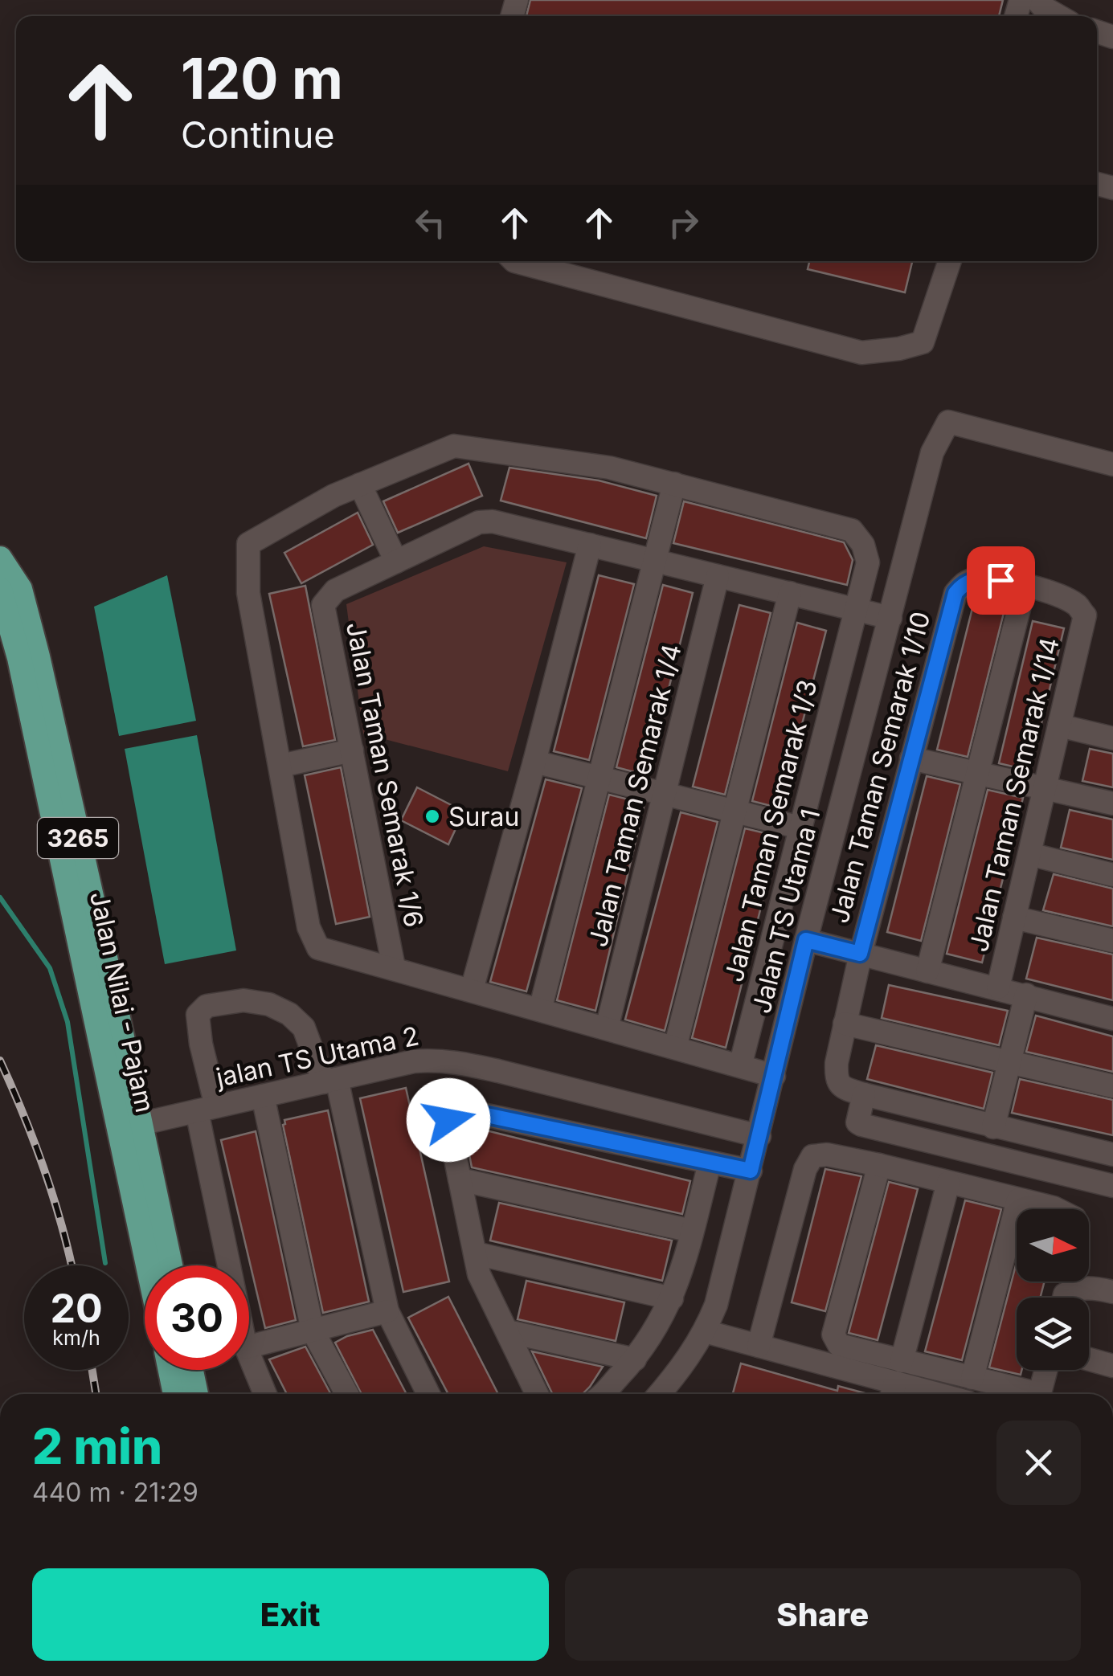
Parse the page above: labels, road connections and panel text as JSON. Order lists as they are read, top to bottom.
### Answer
{
  "streets": {
    "main road": ["3265", "Jalan Nilai - Pajam"],
    "street": [
      "Jalan Taman Semarak 1/10",
      "Jalan Taman Semarak 1/6",
      "Jalan Taman Semarak 1/14",
      "Jalan Taman Semarak 1/4",
      "Jalan Taman Semarak 1/3",
      "Jalan TS Utama 1",
      "jalan TS Utama 2"
    ]
  },
  "crossings": [
    ["Jalan Taman Semarak 1/10", "Jalan Taman Semarak 1/14"],
    ["Jalan Taman Semarak 1/6", "Jalan Taman Semarak 1/4"],
    ["Jalan Taman Semarak 1/6", "Jalan Taman Semarak 1/3"],
    ["Jalan Taman Semarak 1/6", "Jalan TS Utama 1"],
    ["Jalan TS Utama 1", "jalan TS Utama 2"],
    ["Jalan Nilai - Pajam", "jalan TS Utama 2"]
  ],
  "places": ["Surau"],
  "north": "right",
  "page": {
    "turn": ["120 m", "Continue"],
    "speed": "20 km/h",
    "limit": "30",
    "heading": ["2 min", "440 m · 21:29"],
    "buttons": ["Exit", "Share"]
  }
}
